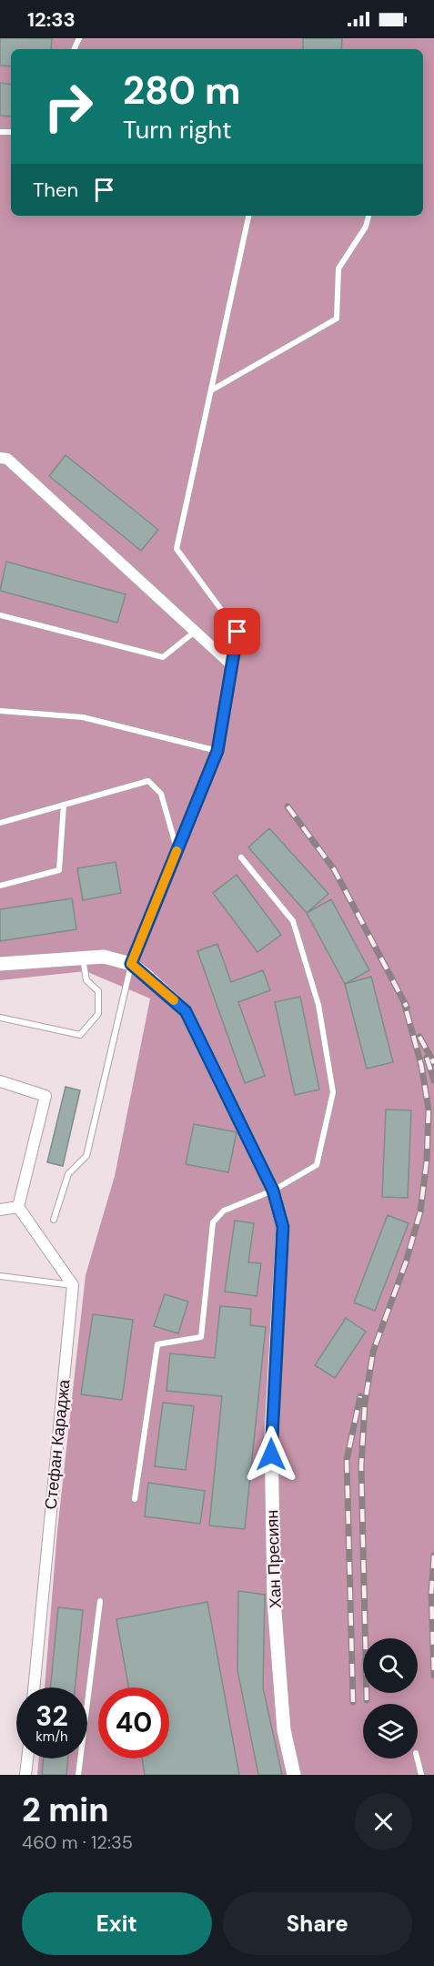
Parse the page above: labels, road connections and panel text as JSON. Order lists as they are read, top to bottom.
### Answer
{
  "streets": {
    "street": ["Стефан Караджа", "Хан Пресиян"]
  },
  "page": {
    "status": "12:33",
    "turn": ["280 m", "Turn right"],
    "then": "Then",
    "speed": "32 km/h",
    "limit": "40",
    "heading": ["2 min", "460 m · 12:35"],
    "buttons": ["Exit", "Share"]
  }
}
